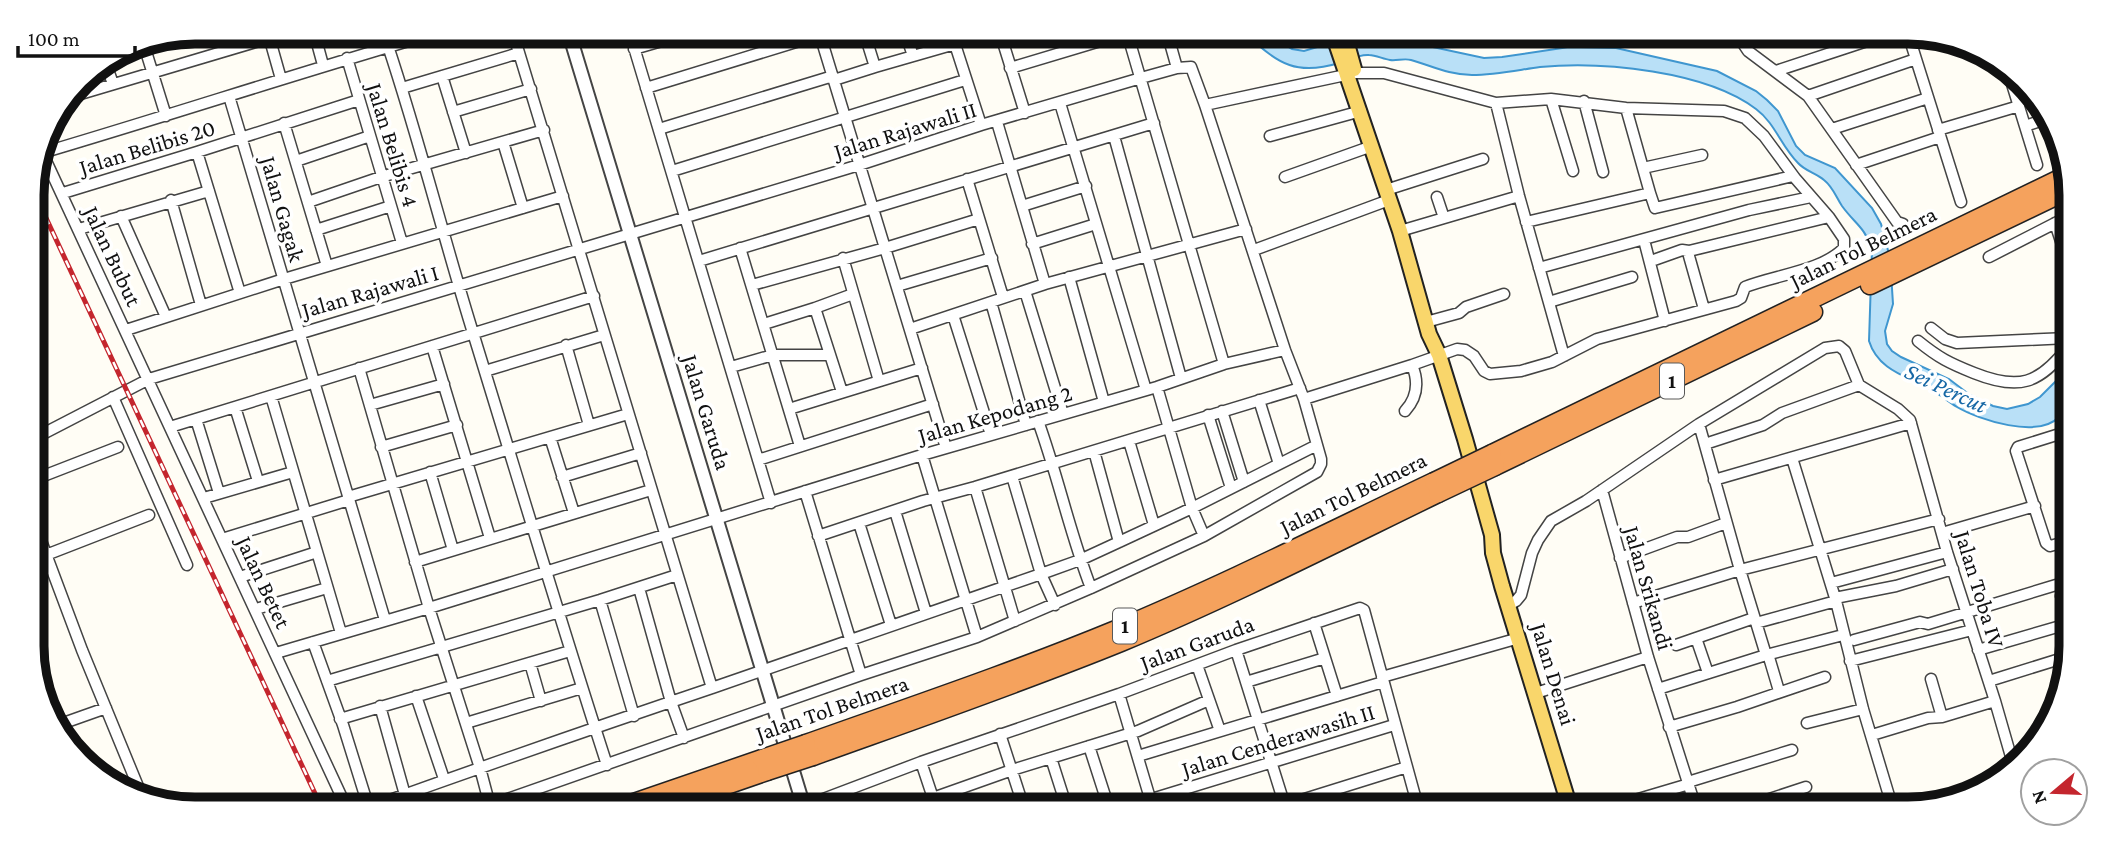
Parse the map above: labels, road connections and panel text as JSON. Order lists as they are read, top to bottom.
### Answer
{
  "streets": {
    "highway": ["Jalan Tol Belmera", "1"],
    "main road": ["Jalan Denai"],
    "street": [
      "Jalan Rajawali II",
      "Jalan Belibis 4",
      "Jalan Belibis 20",
      "Jalan Gagak",
      "Jalan Bubut",
      "Jalan Rajawali I",
      "Jalan Garuda",
      "Jalan Kepodang 2",
      "Jalan Betet",
      "Jalan Srikandi",
      "Jalan Toba IV",
      "Jalan Cenderawasih II"
    ]
  },
  "crossings": [
    ["Jalan Rajawali II", "Jalan Rajawali I"],
    ["Jalan Rajawali II", "Jalan Garuda"],
    ["Jalan Belibis 4", "Jalan Belibis 20"],
    ["Jalan Belibis 20", "Jalan Gagak"],
    ["Jalan Belibis 20", "Jalan Bubut"],
    ["Jalan Gagak", "Jalan Rajawali I"],
    ["Jalan Gagak", "Jalan Kepodang 2"],
    ["Jalan Bubut", "Jalan Rajawali I"],
    ["Jalan Bubut", "Jalan Betet"],
    ["Jalan Rajawali I", "Jalan Garuda"],
    ["Jalan Rajawali I", "Jalan Betet"],
    ["Jalan Garuda", "Jalan Kepodang 2"],
    ["Jalan Kepodang 2", "Jalan Betet"]
  ],
  "water": ["Sei Percut"],
  "scale_bar": "100 m",
  "north": "left"
}
